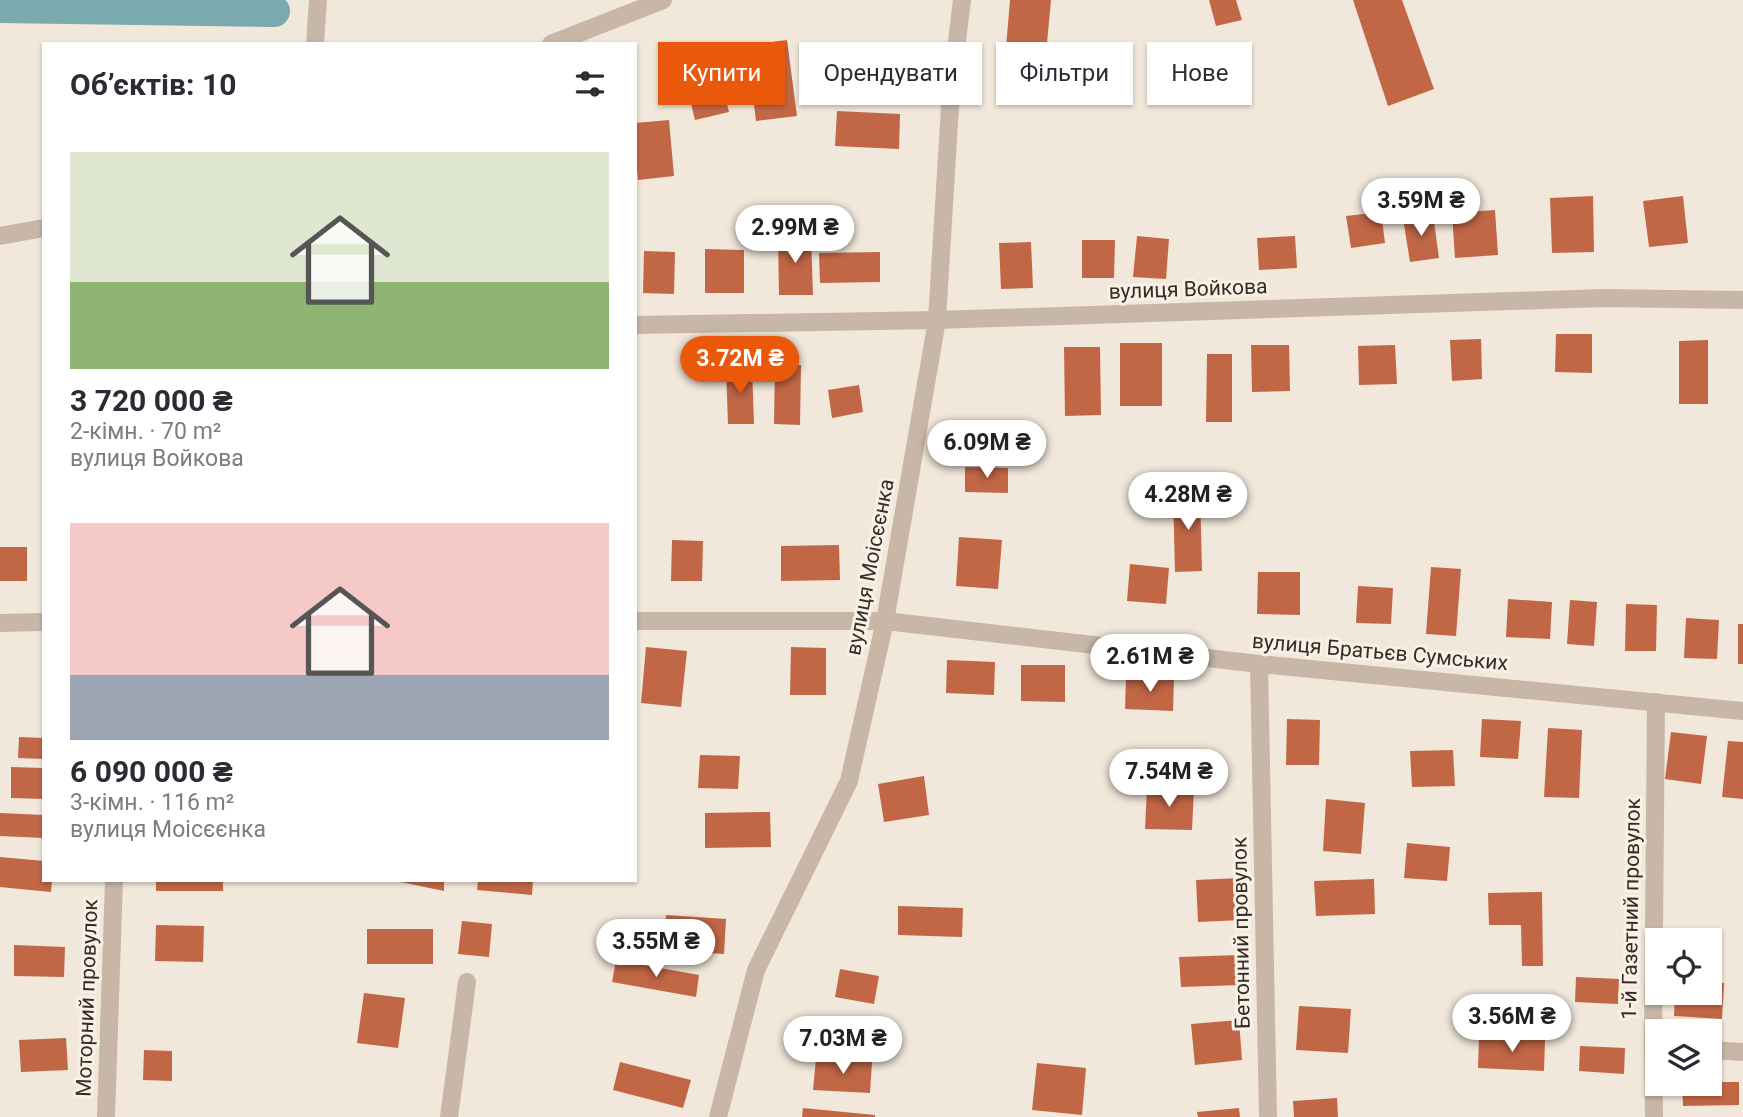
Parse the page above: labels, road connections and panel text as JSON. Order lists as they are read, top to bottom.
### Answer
{
  "streets": {
    "street": [
      "вулиця Войкова",
      "вулиця Моісєєнка",
      "вулиця Братьєв Сумських",
      "1-й Газетний провулок",
      "Бетонний провулок",
      "Моторний провулок"
    ]
  },
  "crossings": [
    ["вулиця Войкова", "вулиця Моісєєнка"],
    ["вулиця Моісєєнка", "вулиця Братьєв Сумських"],
    ["вулиця Братьєв Сумських", "1-й Газетний провулок"],
    ["вулиця Братьєв Сумських", "Бетонний провулок"]
  ],
  "page": {
    "chip": [
      "Купити",
      "Орендувати",
      "Фільтри",
      "Нове"
    ],
    "heading": "Об’єктів: 10",
    "list": [
      {
        "name": "3 720 000 ₴",
        "note": "2-кімн. · 70 m² · вулиця Войкова"
      },
      {
        "name": "6 090 000 ₴",
        "note": "3-кімн. · 116 m² · вулиця Моісєєнка"
      }
    ],
    "price": [
      "3.59M ₴",
      "2.99M ₴",
      "3.72M ₴",
      "6.09M ₴",
      "4.28M ₴",
      "2.61M ₴",
      "7.54M ₴",
      "3.55M ₴",
      "3.56M ₴",
      "7.03M ₴"
    ]
  }
}
